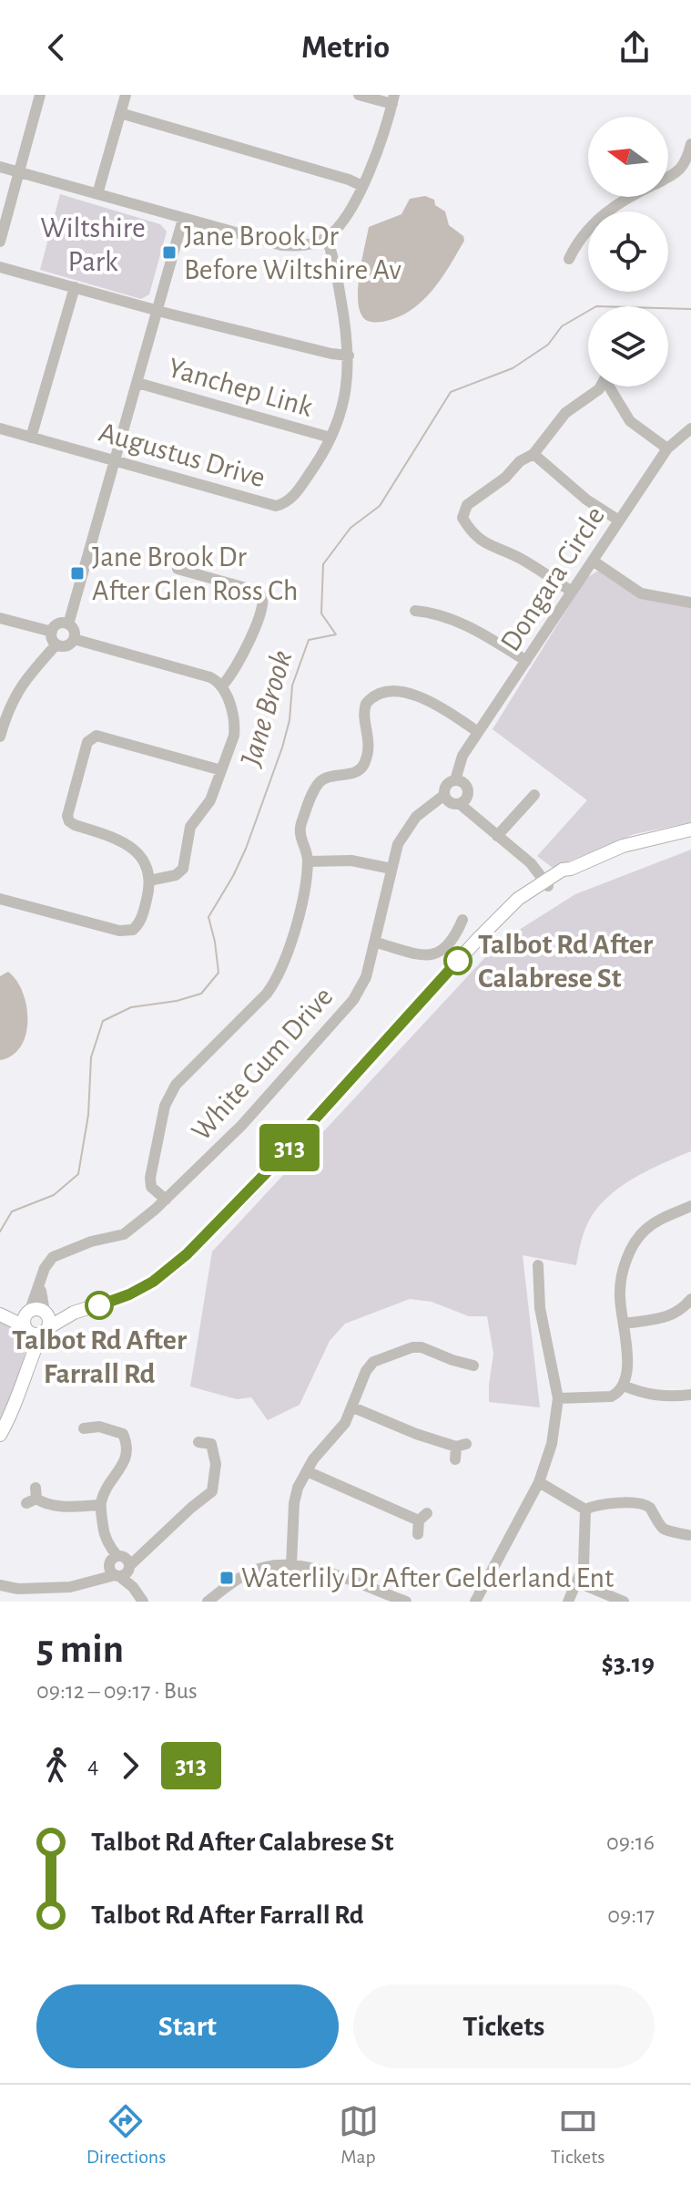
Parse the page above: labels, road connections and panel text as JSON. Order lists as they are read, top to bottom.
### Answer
{
  "streets": {
    "street": [
      "Yanchep Link",
      "Augustus Drive",
      "Dongara Circle",
      "White Gum Drive"
    ]
  },
  "crossings": [
    ["Yanchep Link", "Augustus Drive"],
    ["Dongara Circle", "White Gum Drive"]
  ],
  "water": ["Jane Brook"],
  "parks": ["Wiltshire Park"],
  "places": {
    "transit": ["Jane Brook Dr Before Wiltshire Av", "Jane Brook Dr After Glen Ross Ch", "Waterlily Dr After Gelderland Ent"],
    "other": ["Talbot Rd After Calabrese St", "Talbot Rd After Farrall Rd"]
  },
  "lines": ["bus line 313"],
  "north": "left",
  "page": {
    "header": "Metrio",
    "on_map": "313",
    "heading": ["5 min", "09:12 – 09:17 · Bus", "$3.19"],
    "legs": ["4", "313"],
    "list": [
      {
        "name": "Talbot Rd After Calabrese St",
        "value": "09:16"
      },
      {
        "name": "Talbot Rd After Farrall Rd",
        "value": "09:17"
      }
    ],
    "buttons": ["Start", "Tickets"],
    "tabs": ["Directions", "Map", "Tickets"]
  }
}
